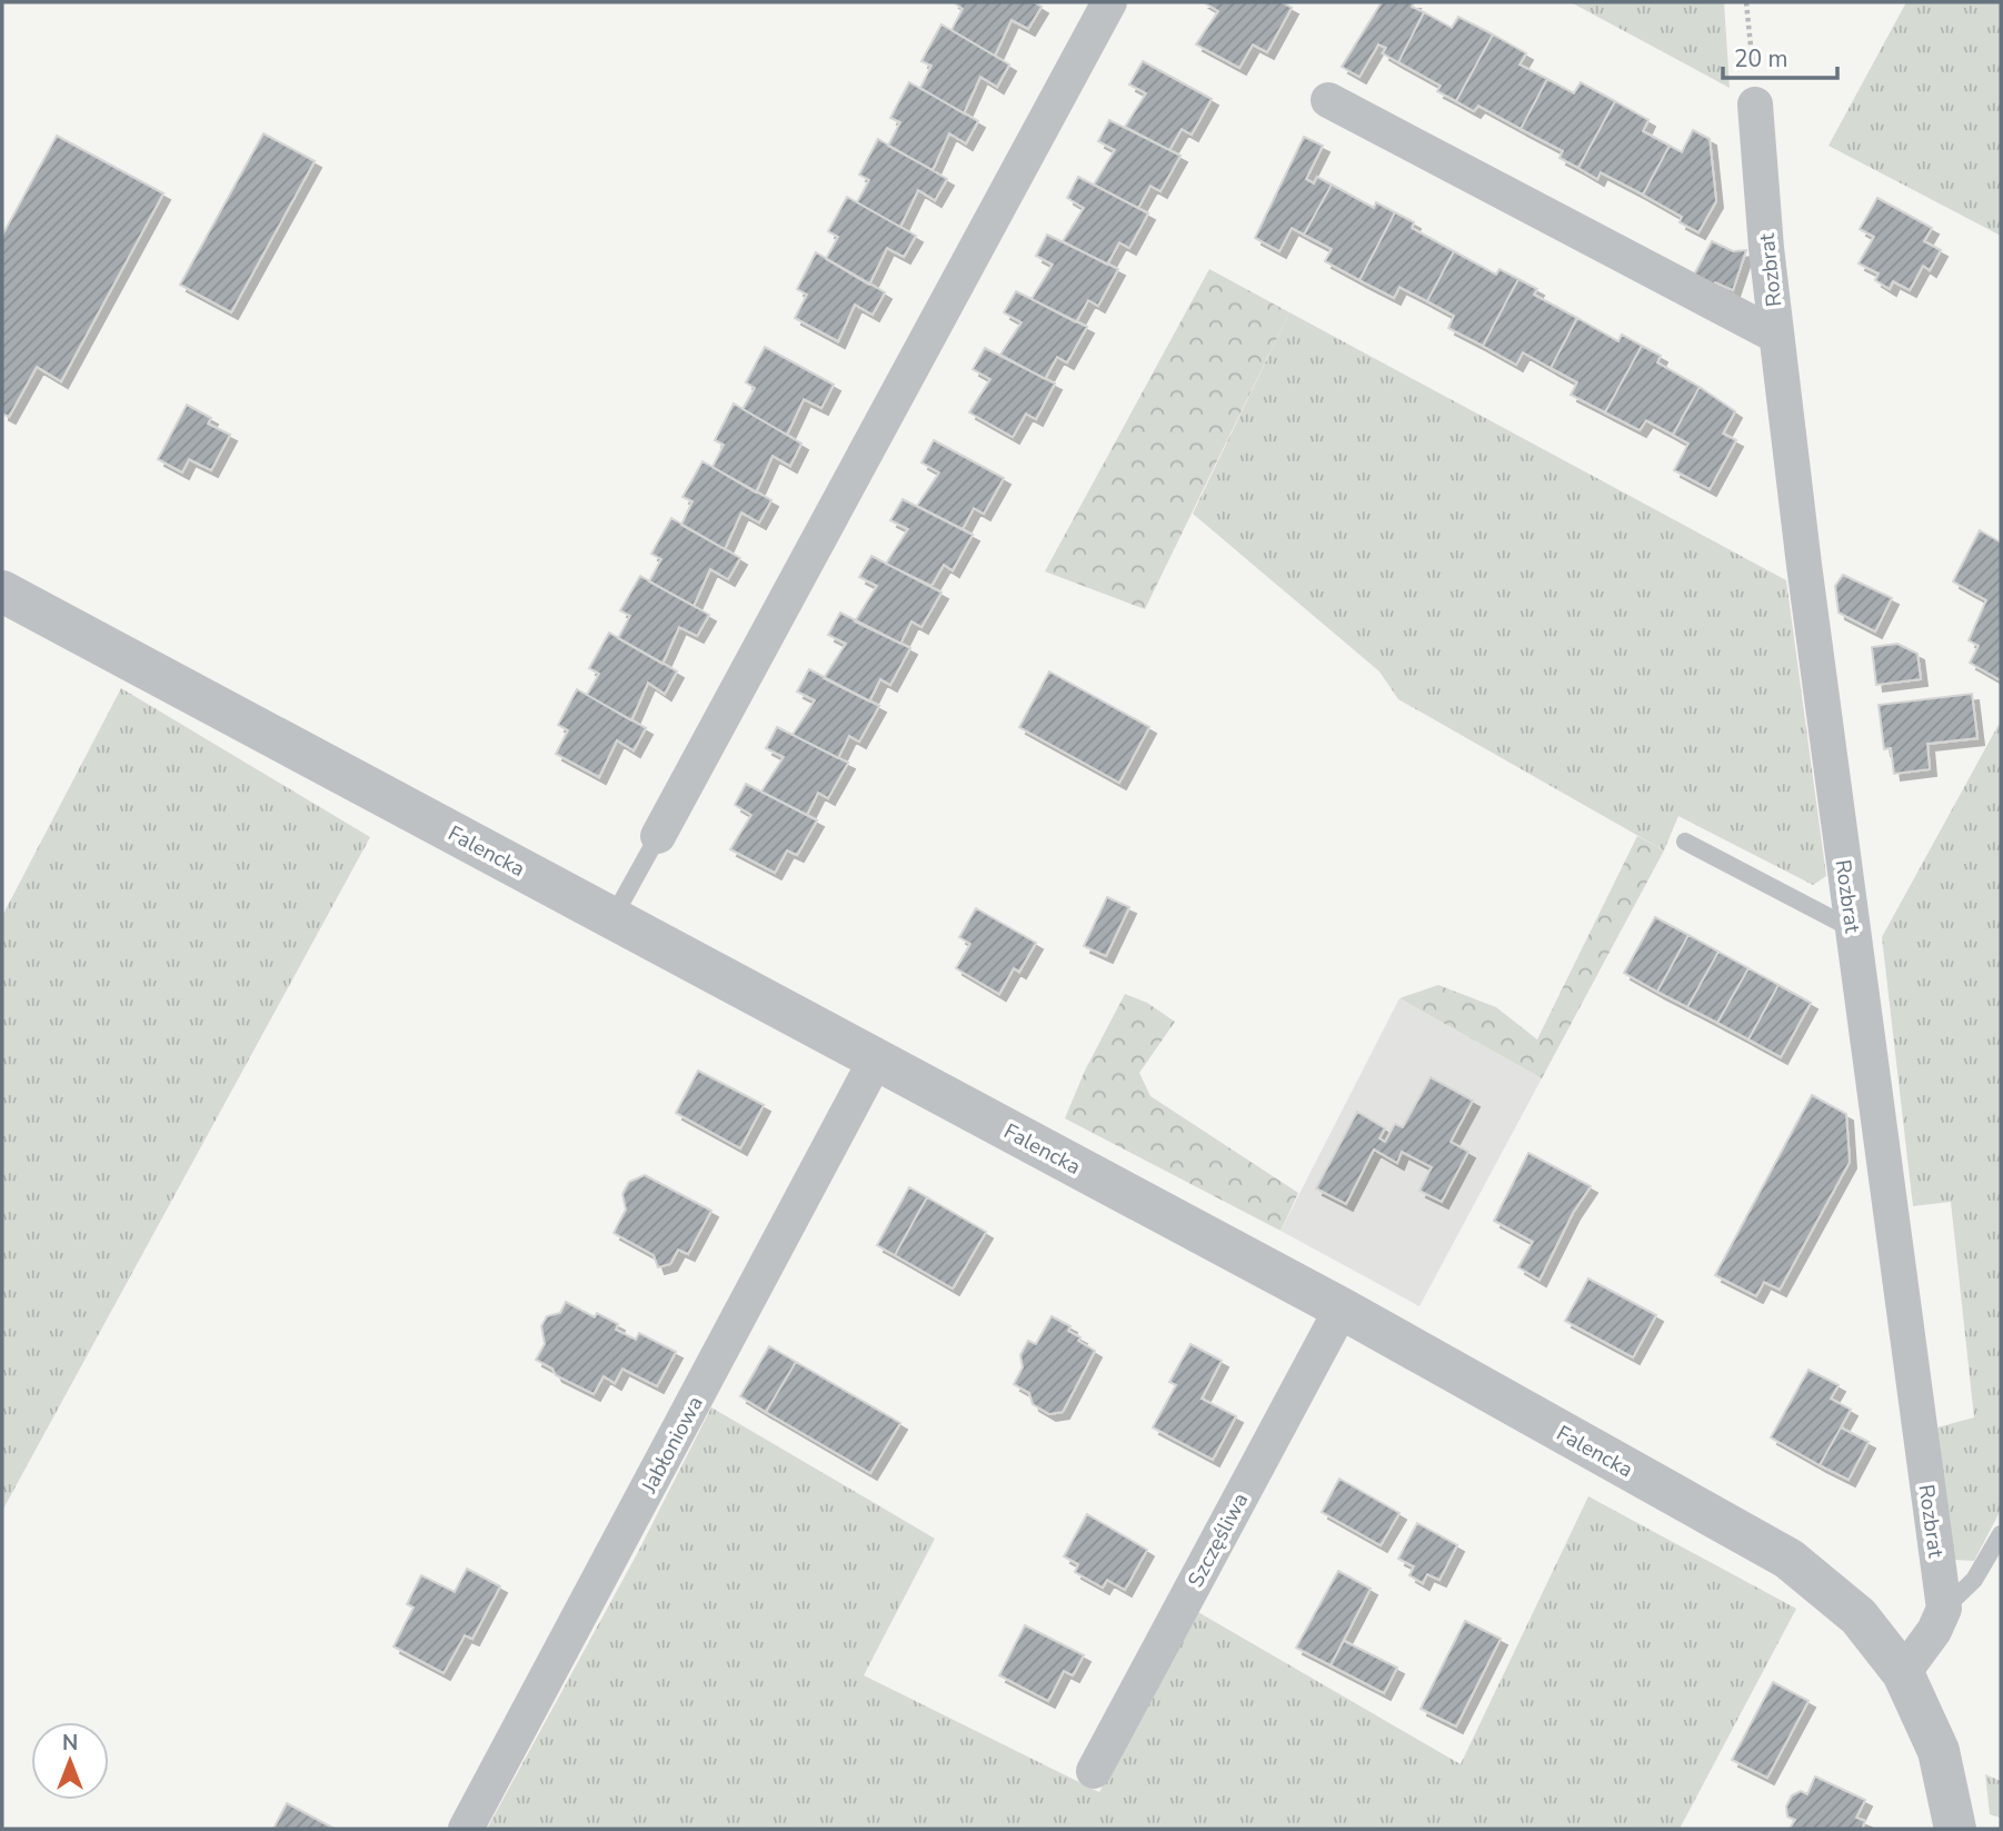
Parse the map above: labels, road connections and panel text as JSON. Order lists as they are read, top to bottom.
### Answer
{
  "streets": {
    "street": [
      "Rozbrat",
      "Falencka",
      "Jabłoniowa",
      "Szczęśliwa"
    ]
  },
  "crossings": [
    ["Falencka", "Jabłoniowa"],
    ["Falencka", "Szczęśliwa"]
  ],
  "scale_bar": "20 m",
  "north": "top"
}
